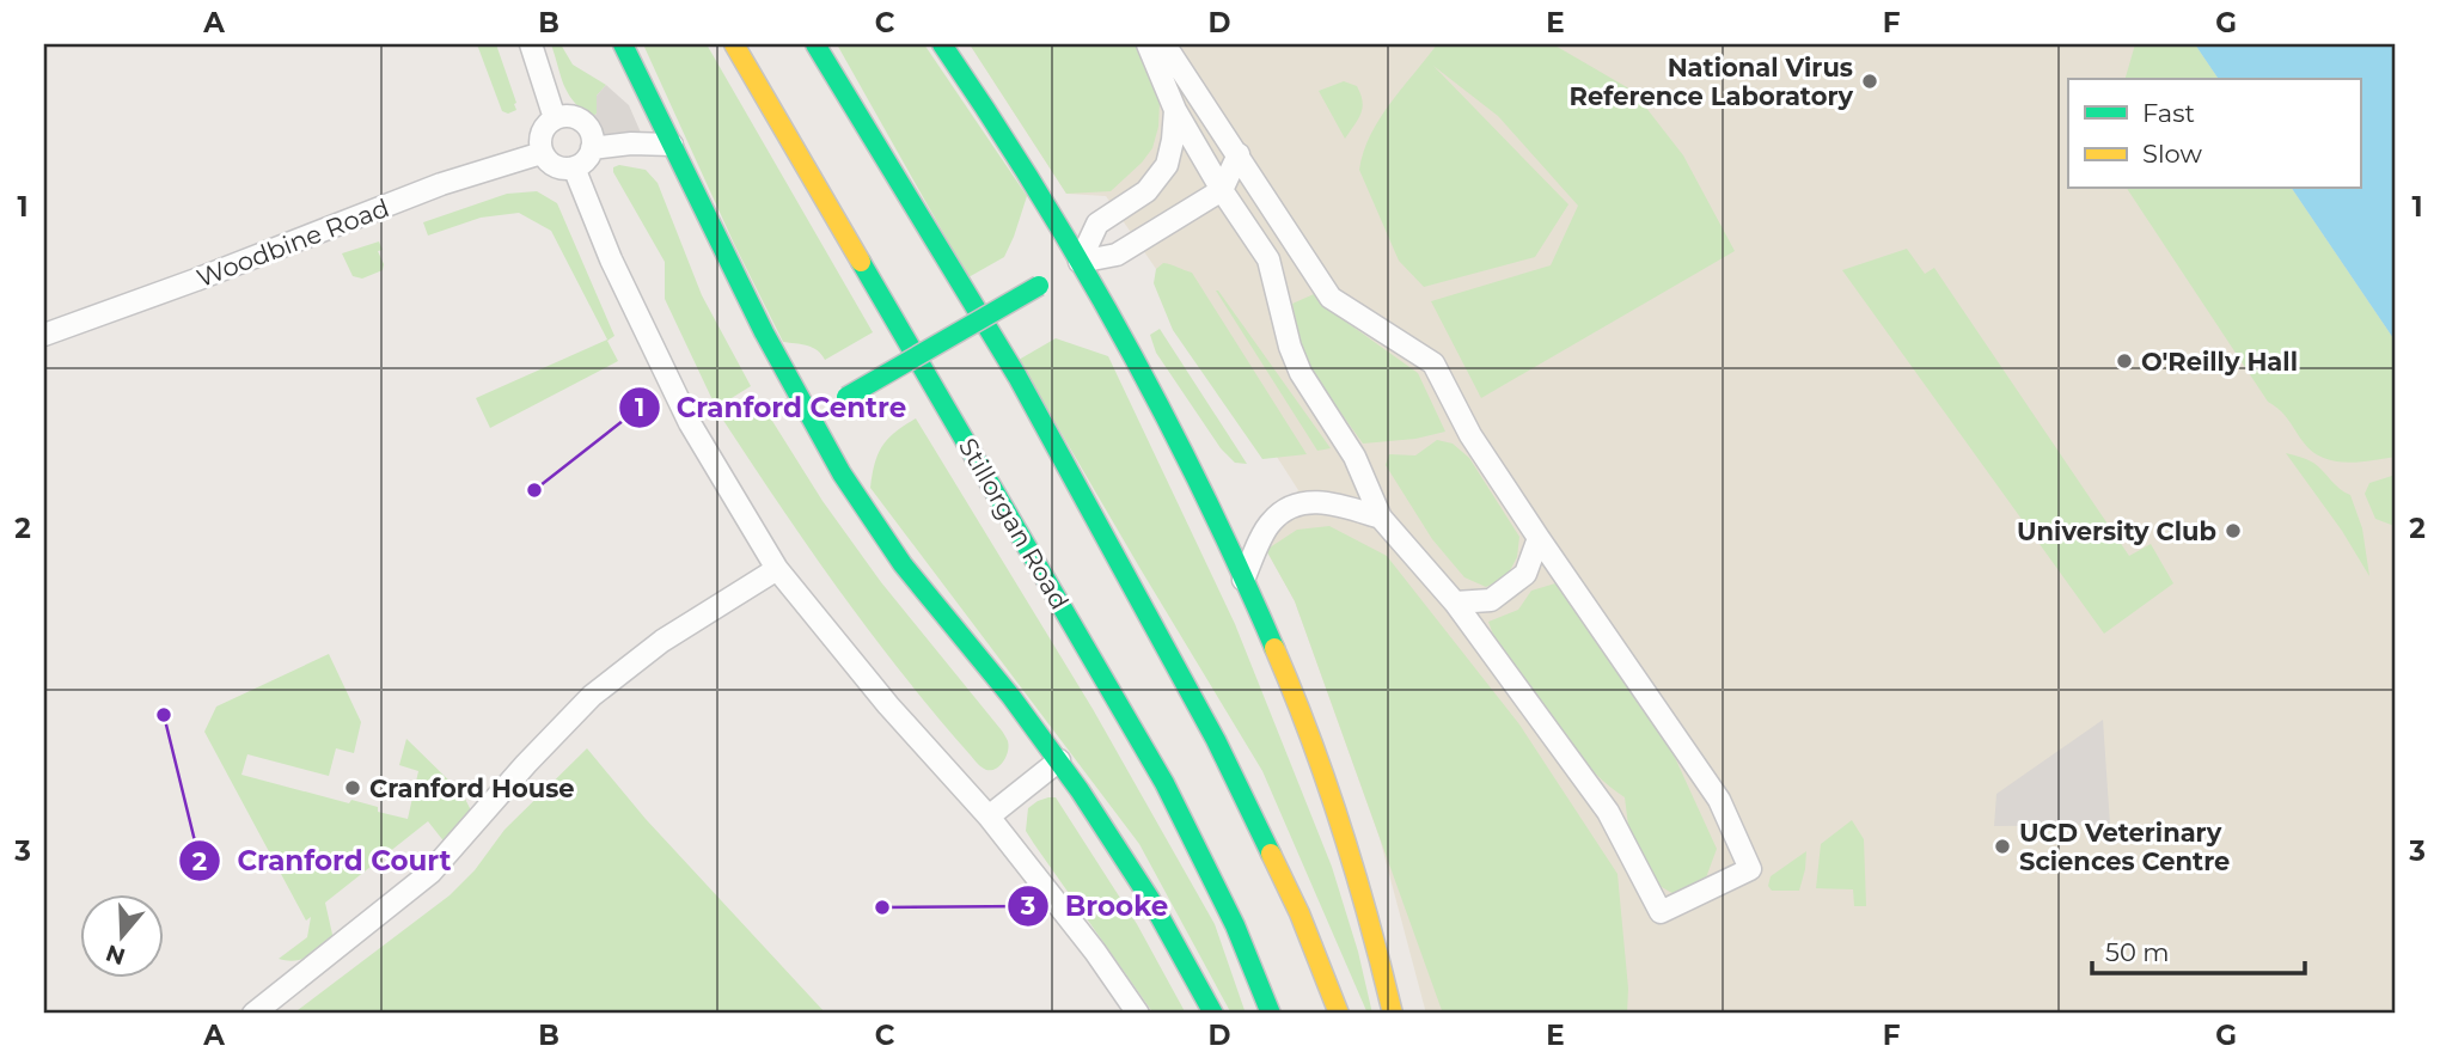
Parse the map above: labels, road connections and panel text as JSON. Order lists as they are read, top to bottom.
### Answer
{
  "streets": {
    "main road": ["Stillorgan Road"],
    "street": ["Woodbine Road"]
  },
  "places": [
    "National Virus Reference Laboratory",
    "O'Reilly Hall",
    "Cranford Centre",
    "University Club",
    "Cranford Court",
    "Cranford House",
    "UCD Veterinary Sciences Centre",
    "Brooke"
  ],
  "legend": ["Fast", "Slow"],
  "scale_bar": "50 m",
  "north": "bottom",
  "grid": {
    "columns": [
      "A",
      "B",
      "C",
      "D",
      "E",
      "F",
      "G"
    ],
    "rows": ["1", "2", "3"]
  }
}
